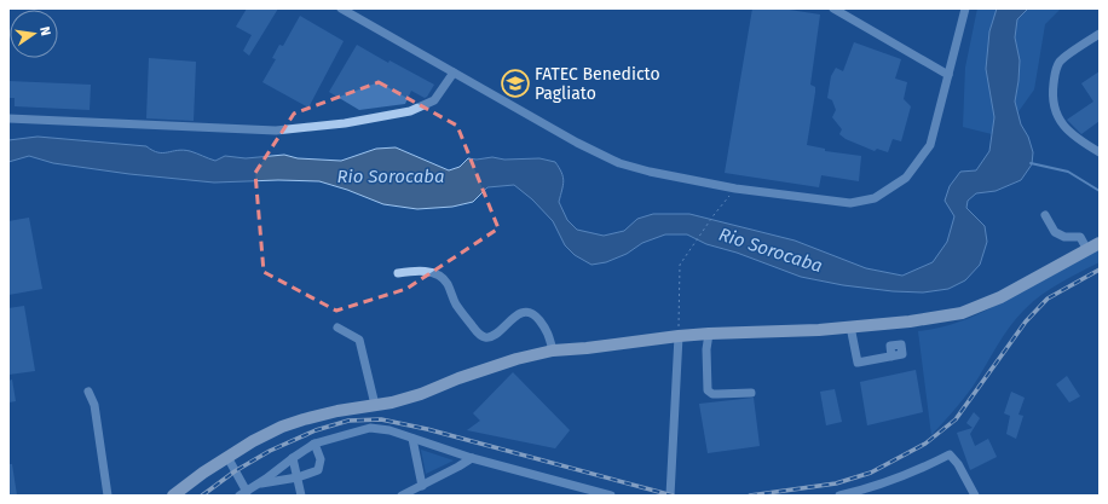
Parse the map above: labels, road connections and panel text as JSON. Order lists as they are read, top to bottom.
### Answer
{
  "water": ["Rio Sorocaba"],
  "places": {
    "school or university": ["FATEC Benedicto Pagliato"]
  },
  "north": "right"
}
